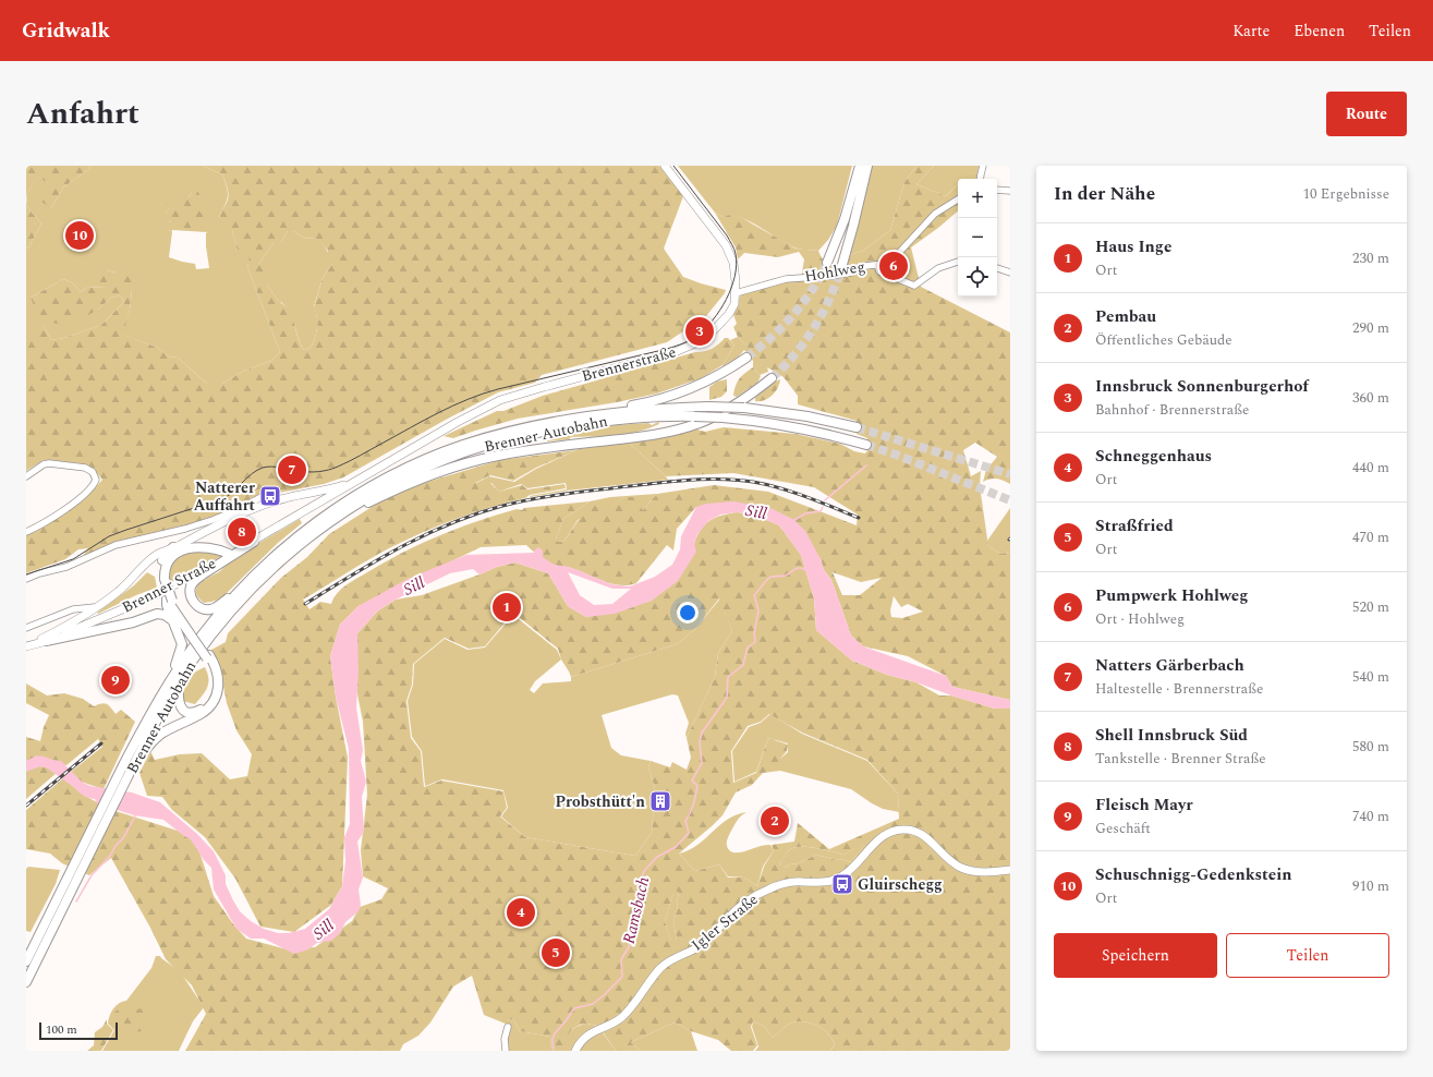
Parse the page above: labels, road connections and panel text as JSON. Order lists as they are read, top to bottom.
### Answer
{
  "streets": {
    "highway": ["Brenner Autobahn"],
    "main road": ["Brennerstraße", "Brenner Straße", "Igler Straße"],
    "street": ["Hohlweg"]
  },
  "crossings": [
    ["Hohlweg", "Brennerstraße"],
    ["Brennerstraße", "Brenner Straße"]
  ],
  "water": ["Sill", "Ramsbach"],
  "places": {
    "bus stop": ["Natterer Auffahrt", "Gluirschegg"],
    "building": ["Probsthütt'n"]
  },
  "scale_bar": "100 m",
  "page": {
    "header": "Gridwalk",
    "nav": ["Karte", "Ebenen", "Teilen"],
    "title": "Anfahrt",
    "buttons": [
      "Route",
      ["Speichern", "Teilen"]
    ],
    "heading": ["In der Nähe", "10 Ergebnisse"],
    "map_buttons": ["+", "−"],
    "pins": [
      "10",
      "6",
      "3",
      "7",
      "8",
      "1",
      "9",
      "2",
      "4",
      "5"
    ],
    "list": [
      {
        "mark": "1",
        "name": "Haus Inge",
        "note": "Ort",
        "value": "230 m"
      },
      {
        "mark": "2",
        "name": "Pembau",
        "note": "Öffentliches Gebäude",
        "value": "290 m"
      },
      {
        "mark": "3",
        "name": "Innsbruck Sonnenburgerhof",
        "note": "Bahnhof · Brennerstraße",
        "value": "360 m"
      },
      {
        "mark": "4",
        "name": "Schneggenhaus",
        "note": "Ort",
        "value": "440 m"
      },
      {
        "mark": "5",
        "name": "Straßfried",
        "note": "Ort",
        "value": "470 m"
      },
      {
        "mark": "6",
        "name": "Pumpwerk Hohlweg",
        "note": "Ort · Hohlweg",
        "value": "520 m"
      },
      {
        "mark": "7",
        "name": "Natters Gärberbach",
        "note": "Haltestelle · Brennerstraße",
        "value": "540 m"
      },
      {
        "mark": "8",
        "name": "Shell Innsbruck Süd",
        "note": "Tankstelle · Brenner Straße",
        "value": "580 m"
      },
      {
        "mark": "9",
        "name": "Fleisch Mayr",
        "note": "Geschäft",
        "value": "740 m"
      },
      {
        "mark": "10",
        "name": "Schuschnigg-Gedenkstein",
        "note": "Ort",
        "value": "910 m"
      }
    ],
    "scale": "100 m"
  }
}
